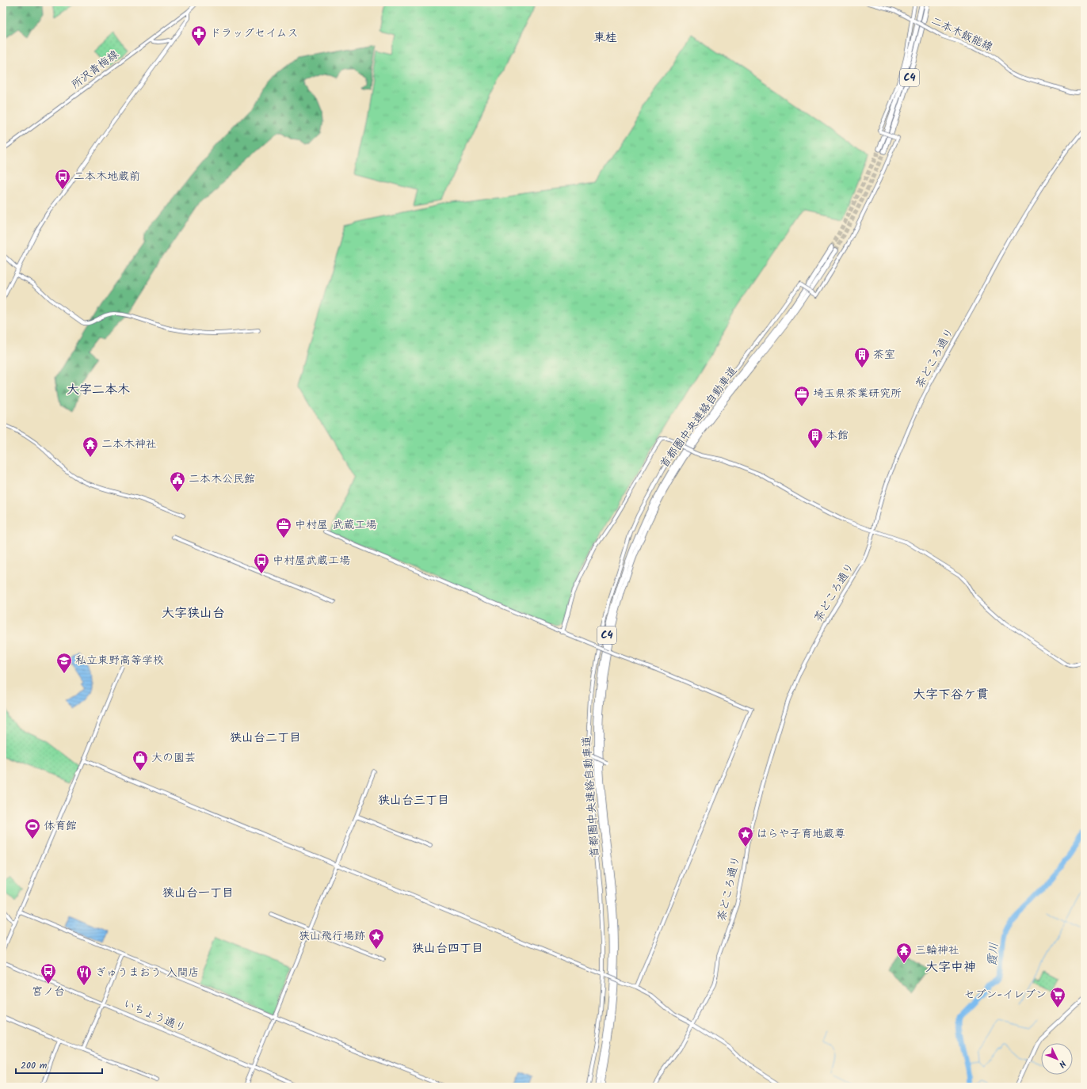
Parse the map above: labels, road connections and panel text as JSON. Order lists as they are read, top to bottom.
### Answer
{
  "streets": {
    "highway": ["C4", "首都圏中央連絡自動車道"],
    "street": [
      "二本木飯能線",
      "所沢青梅線",
      "茶どころ通り",
      "いちょう通り"
    ]
  },
  "districts": [
    "東桂",
    "大字二本木",
    "大字狭山台",
    "大字下谷ケ貫",
    "狭山台二丁目",
    "狭山台三丁目",
    "狭山台一丁目",
    "狭山台四丁目",
    "大字中神"
  ],
  "water": ["霞川"],
  "places": {
    "pharmacy": ["ドラッグセイムス"],
    "bus stop": ["二本木地蔵前", "中村屋武蔵工場", "宮ノ台"],
    "building": ["茶室", "本館"],
    "office": ["埼玉県茶業研究所", "中村屋 武蔵工場"],
    "temple": ["二本木神社", "三輪神社"],
    "public building": ["二本木公民館"],
    "school or university": ["私立東野高等学校"],
    "shop": ["大の園芸"],
    "sports": ["体育館"],
    "place": ["はらや子育地蔵尊", "狭山飛行場跡"],
    "restaurant": ["ぎゅうまおう 入間店"],
    "supermarket": ["セブン-イレブン"]
  },
  "scale_bar": "200 m",
  "north": "bottom right"
}
